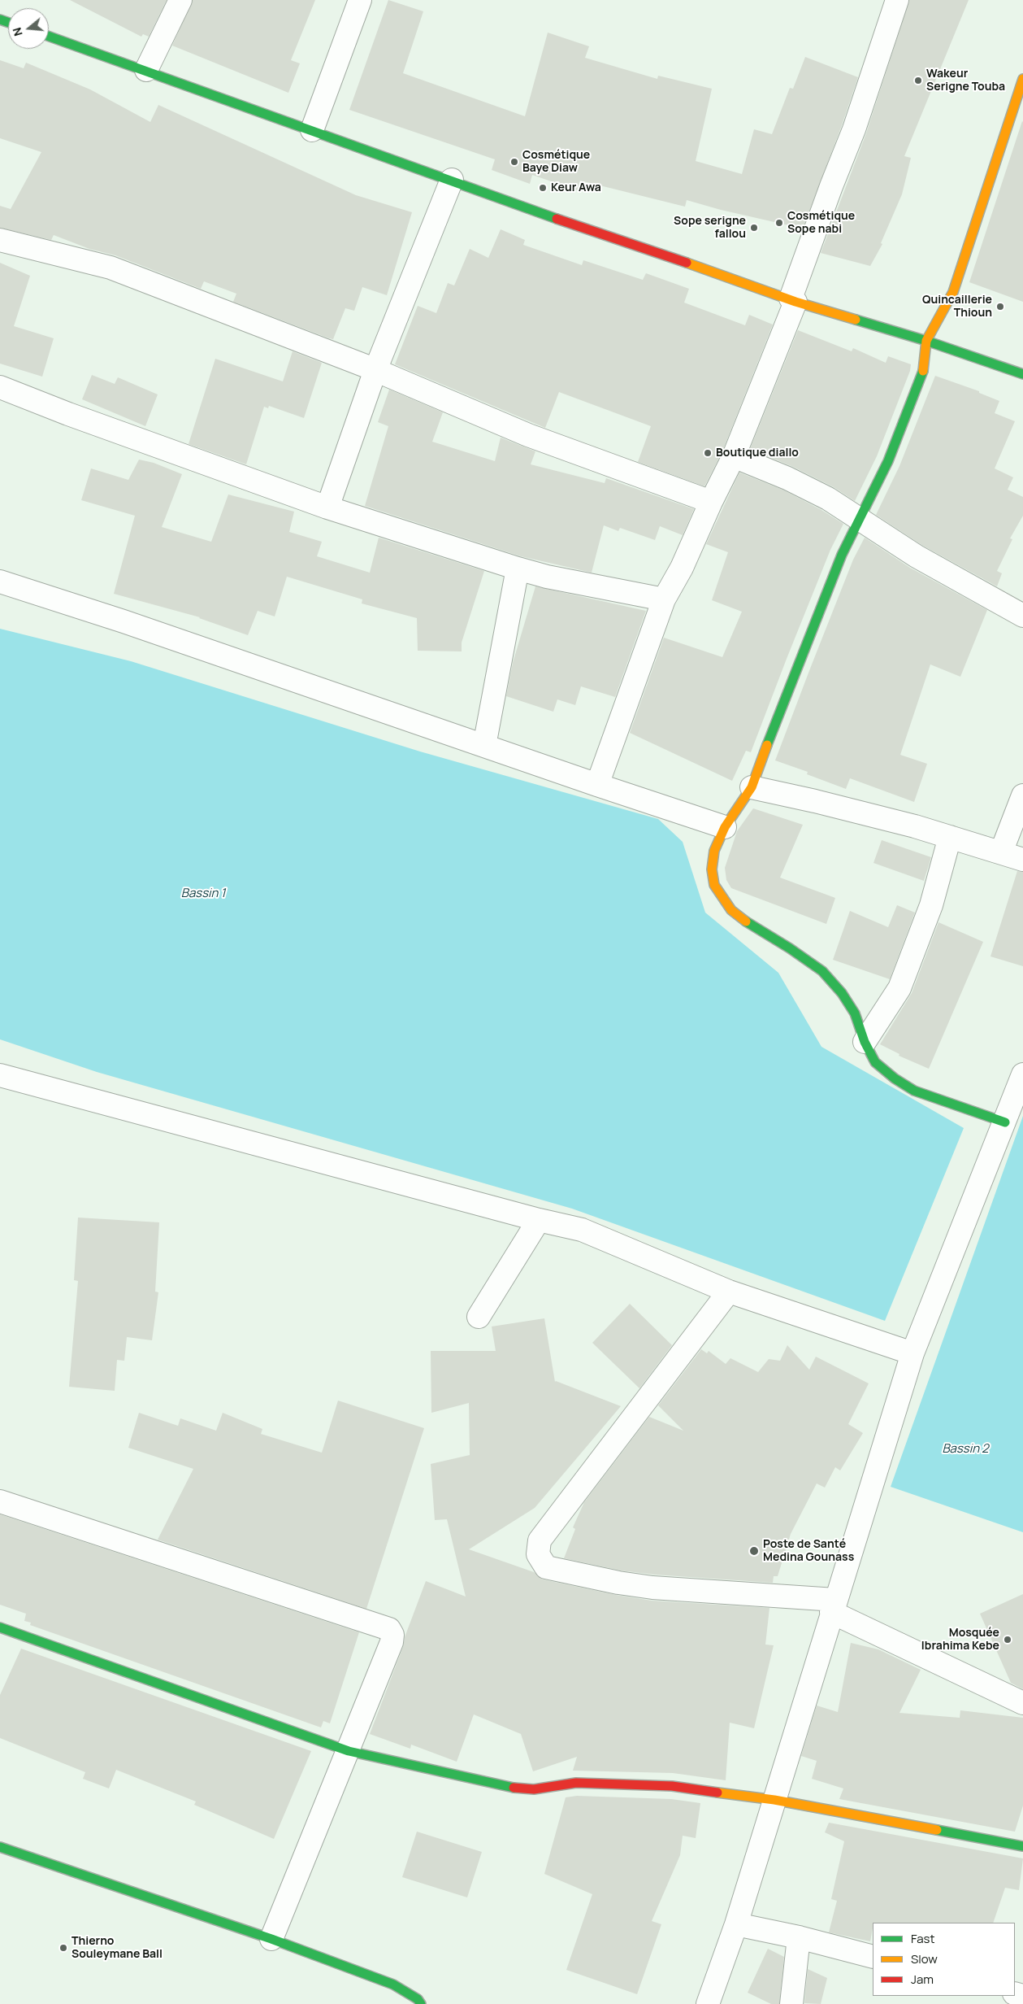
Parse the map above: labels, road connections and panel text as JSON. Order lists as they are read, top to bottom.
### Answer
{
  "water": ["Bassin 1", "Bassin 2"],
  "places": [
    "Wakeur Serigne Touba",
    "Cosmétique Baye Diaw",
    "Keur Awa",
    "Cosmétique Sope nabi",
    "Sope serigne fallou",
    "Quincaillerie Thioun",
    "Boutique diallo",
    "Poste de Santé Medina Gounass",
    "Mosquée Ibrahima Kebe",
    "Thierno Souleymane Ball"
  ],
  "legend": ["Fast", "Slow", "Jam"],
  "north": "left"
}
